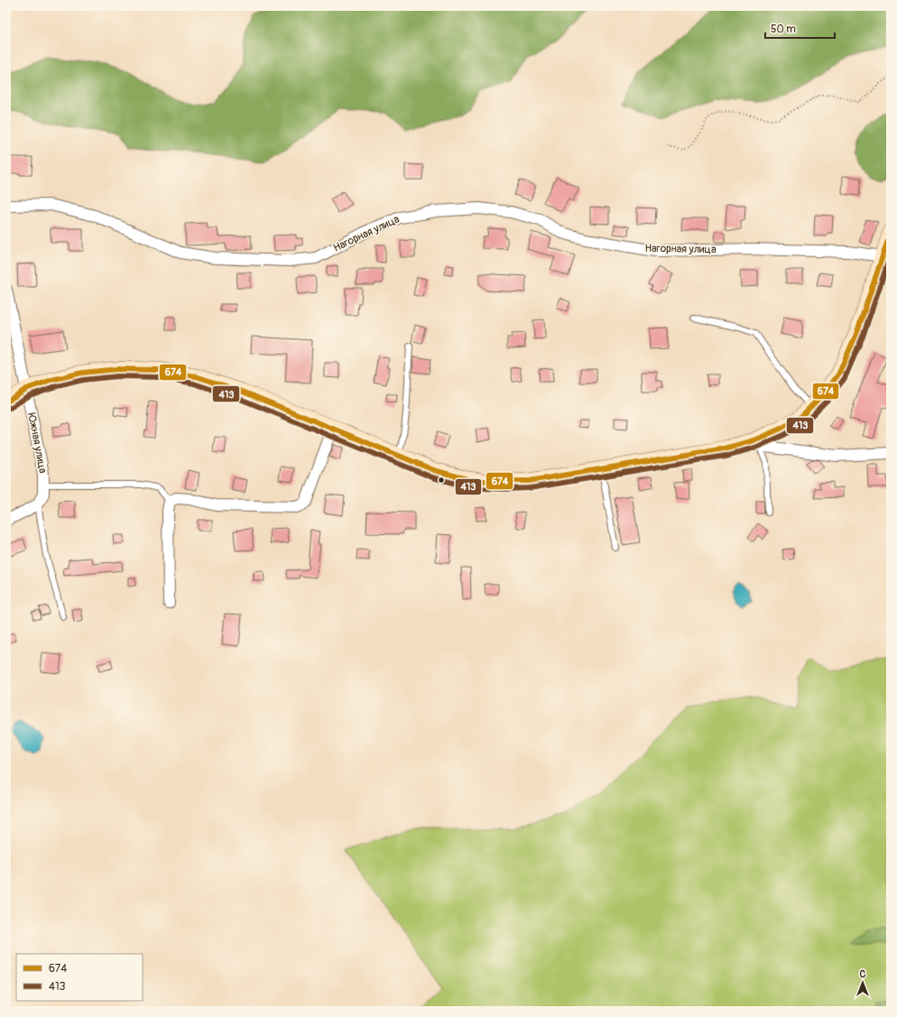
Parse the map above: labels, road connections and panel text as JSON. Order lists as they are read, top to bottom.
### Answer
{
  "streets": {
    "street": ["Нагорная улица", "Южная улица"]
  },
  "lines": ["transit line 674", "transit line 413"],
  "legend": ["674", "413"],
  "scale_bar": "50 m",
  "north": "top"
}
